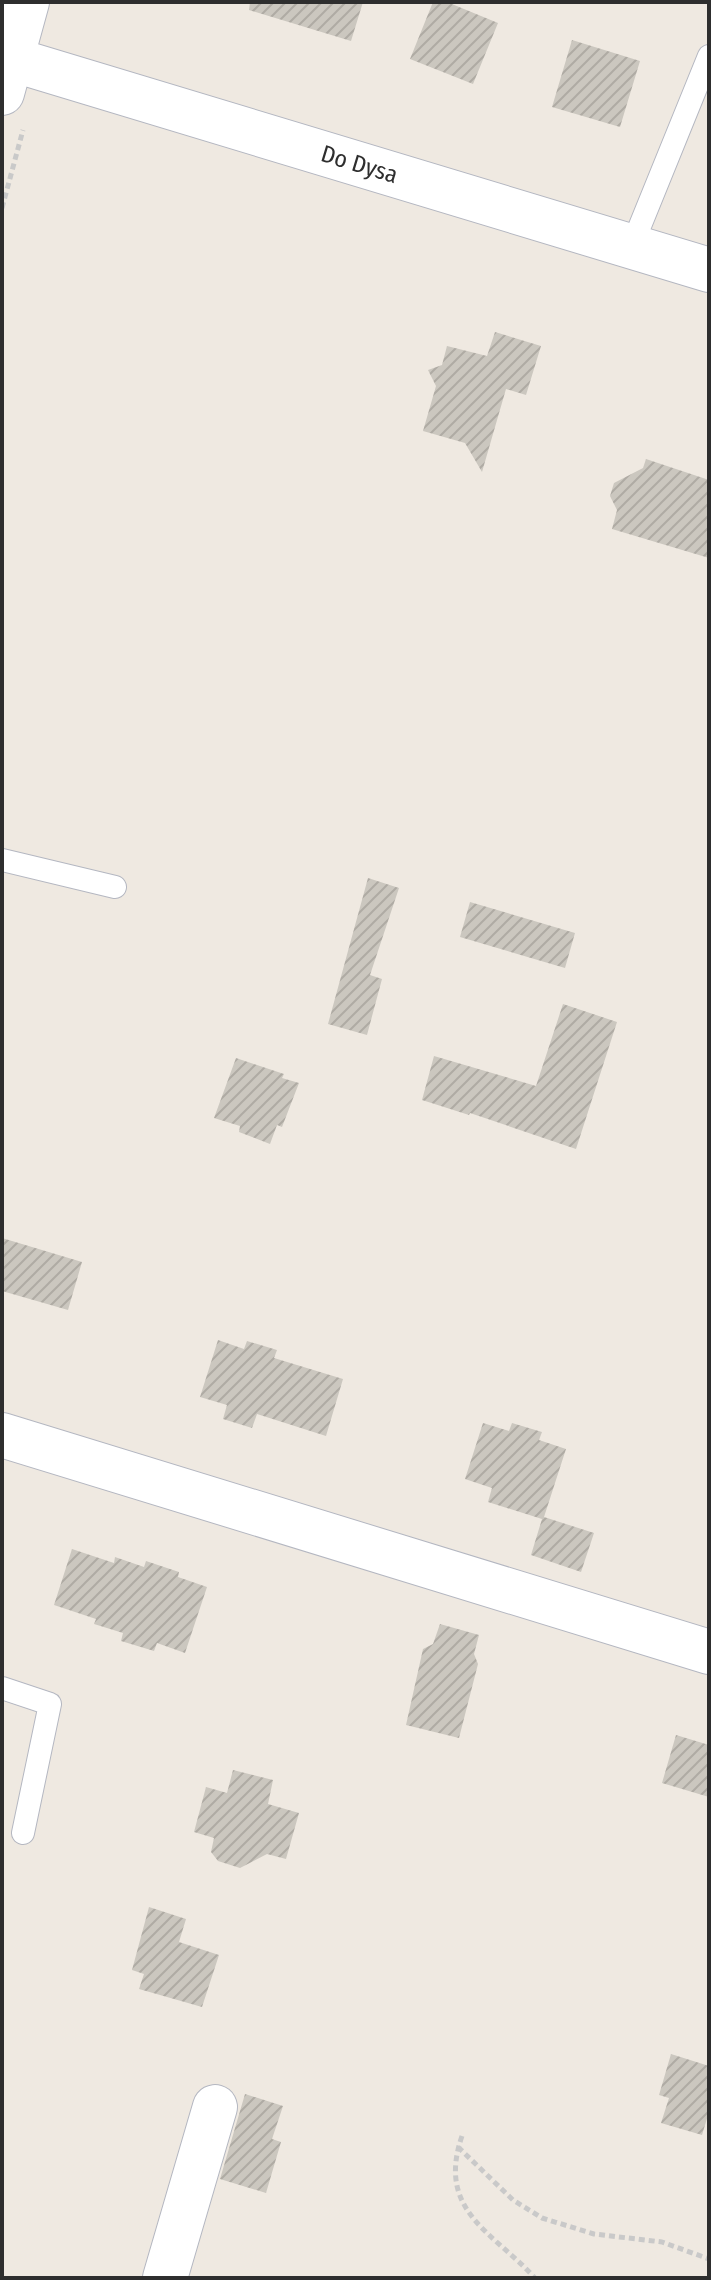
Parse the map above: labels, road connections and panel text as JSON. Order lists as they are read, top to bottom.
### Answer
{
  "streets": {
    "street": ["Do Dysa"]
  }
}
